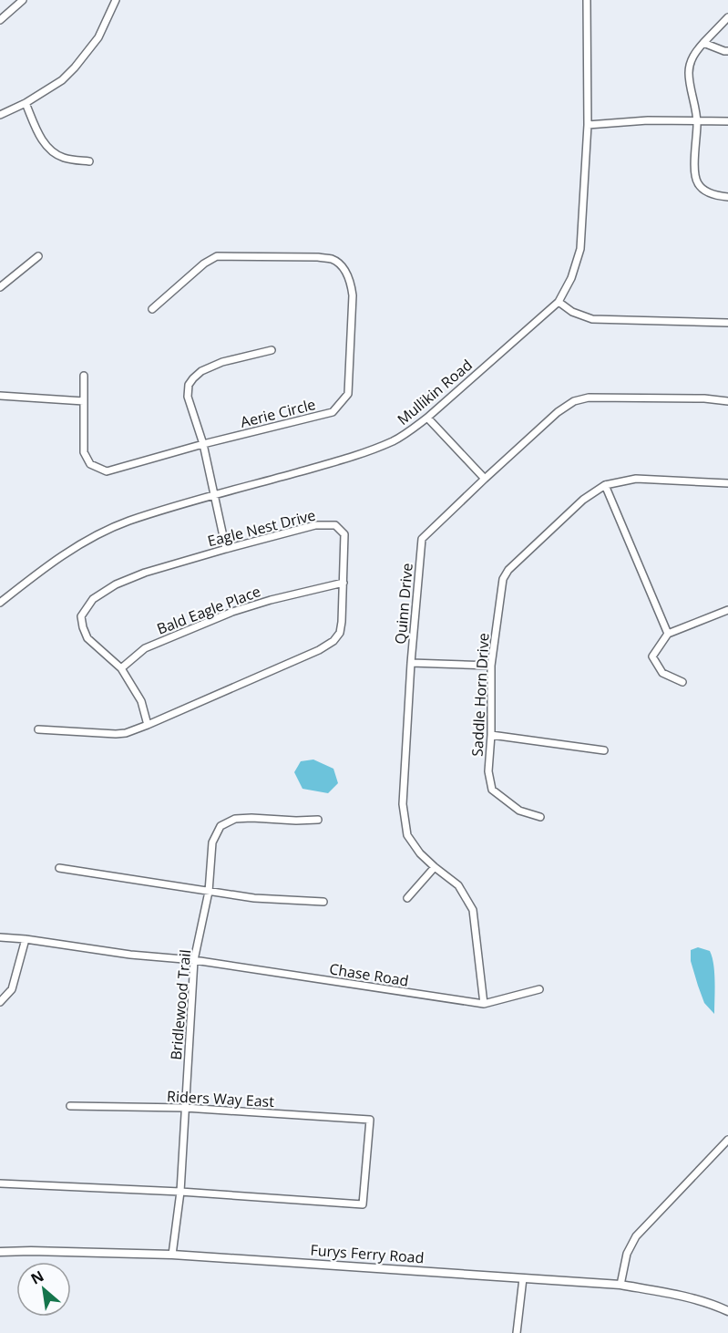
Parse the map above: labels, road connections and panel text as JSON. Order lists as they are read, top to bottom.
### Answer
{
  "streets": {
    "main road": ["Furys Ferry Road"],
    "street": [
      "Mullikin Road",
      "Aerie Circle",
      "Eagle Nest Drive",
      "Quinn Drive",
      "Bald Eagle Place",
      "Saddle Horn Drive",
      "Chase Road",
      "Bridlewood Trail",
      "Riders Way East"
    ]
  },
  "crossings": [
    ["Eagle Nest Drive", "Bald Eagle Place"],
    ["Quinn Drive", "Chase Road"],
    ["Chase Road", "Bridlewood Trail"],
    ["Bridlewood Trail", "Riders Way East"],
    ["Bridlewood Trail", "Furys Ferry Road"]
  ],
  "north": "top left"
}
